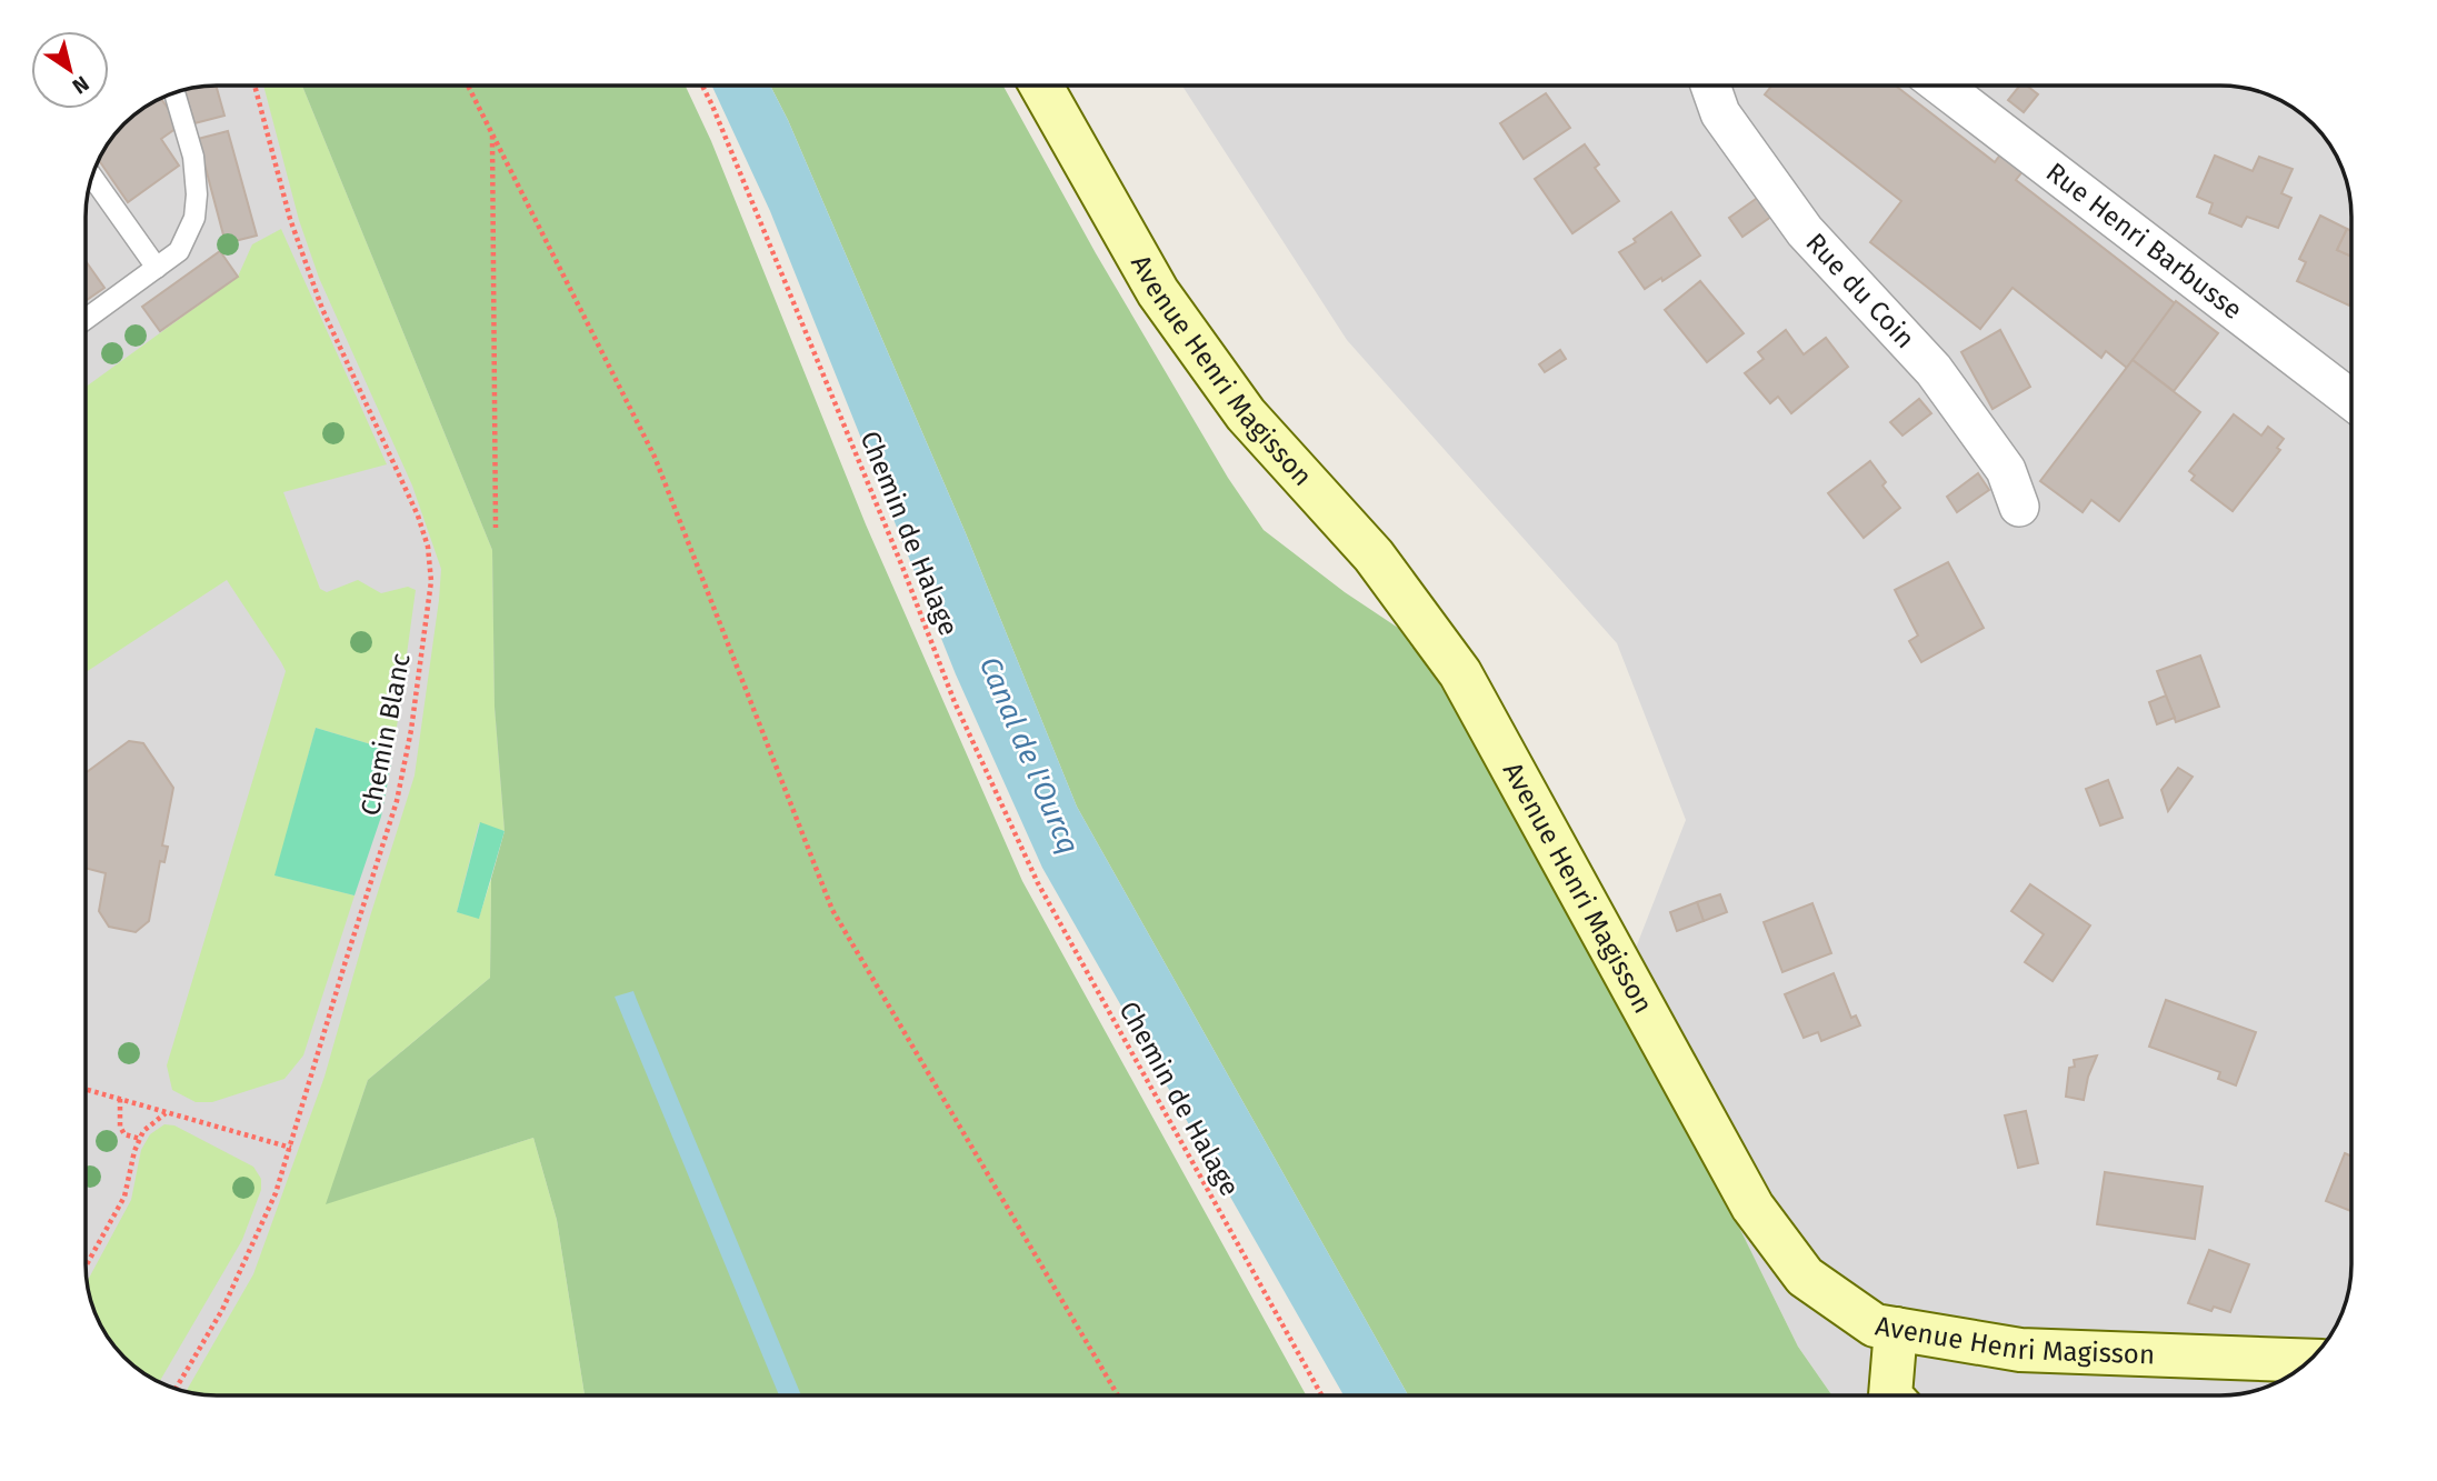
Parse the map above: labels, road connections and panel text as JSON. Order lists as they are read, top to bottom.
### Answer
{
  "streets": {
    "main road": ["Avenue Henri Magisson"],
    "street": ["Rue Henri Barbusse", "Rue du Coin"],
    "path": ["Chemin de Halage", "Chemin Blanc"]
  },
  "water": ["Canal de l'Ourcq"],
  "north": "bottom right"
}
